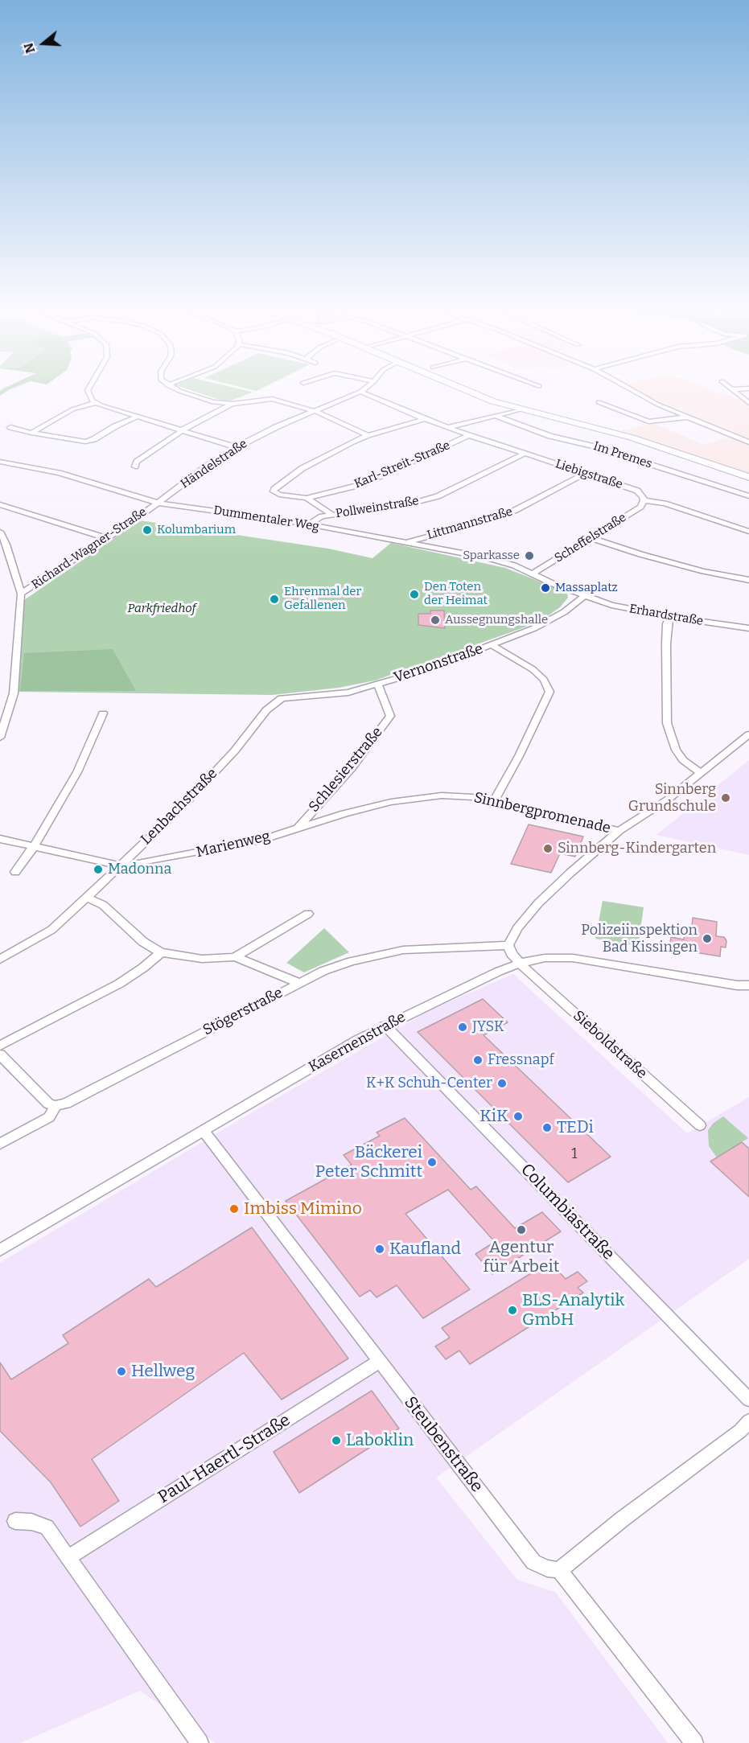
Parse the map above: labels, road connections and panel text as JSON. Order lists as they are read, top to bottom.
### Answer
{
  "streets": {
    "street": [
      "Im Premes",
      "Händelstraße",
      "Karl-Streit-Straße",
      "Liebigstraße",
      "Pollweinstraße",
      "Dummentaler Weg",
      "Littmannstraße",
      "Scheffelstraße",
      "Richard-Wagner-Straße",
      "Erhardstraße",
      "Vernonstraße",
      "Schlesierstraße",
      "Lenbachstraße",
      "Sinnbergpromenade",
      "Marienweg",
      "Stögerstraße",
      "Kasernenstraße",
      "Sieboldstraße",
      "Columbiastraße",
      "Steubenstraße",
      "Paul-Haertl-Straße"
    ]
  },
  "crossings": [
    ["Händelstraße", "Liebigstraße"],
    ["Händelstraße", "Dummentaler Weg"],
    ["Händelstraße", "Richard-Wagner-Straße"],
    ["Karl-Streit-Straße", "Liebigstraße"],
    ["Liebigstraße", "Pollweinstraße"],
    ["Liebigstraße", "Littmannstraße"],
    ["Liebigstraße", "Scheffelstraße"],
    ["Pollweinstraße", "Dummentaler Weg"],
    ["Dummentaler Weg", "Littmannstraße"],
    ["Dummentaler Weg", "Scheffelstraße"],
    ["Dummentaler Weg", "Richard-Wagner-Straße"],
    ["Erhardstraße", "Vernonstraße"],
    ["Vernonstraße", "Schlesierstraße"],
    ["Vernonstraße", "Lenbachstraße"],
    ["Schlesierstraße", "Marienweg"],
    ["Lenbachstraße", "Marienweg"],
    ["Sinnbergpromenade", "Marienweg"],
    ["Kasernenstraße", "Sieboldstraße"],
    ["Kasernenstraße", "Columbiastraße"],
    ["Kasernenstraße", "Steubenstraße"],
    ["Steubenstraße", "Paul-Haertl-Straße"]
  ],
  "parks": ["Parkfriedhof"],
  "places": [
    "Kolumbarium",
    "Sparkasse",
    "Massaplatz",
    "Den Toten der Heimat",
    "Ehrenmal der Gefallenen",
    "Aussegnungshalle",
    "Sinnberg Grundschule",
    "Sinnberg-Kindergarten",
    "Madonna",
    "Polizeiinspektion Bad Kissingen",
    "JYSK",
    "Fressnapf",
    "K+K Schuh-Center",
    "KiK",
    "TEDi",
    "Bäckerei Peter Schmitt",
    "Imbiss Mimino",
    "Agentur für Arbeit",
    "Kaufland",
    "BLS-Analytik GmbH",
    "Hellweg",
    "Laboklin"
  ],
  "house_numbers": ["1"],
  "north": "left"
}
